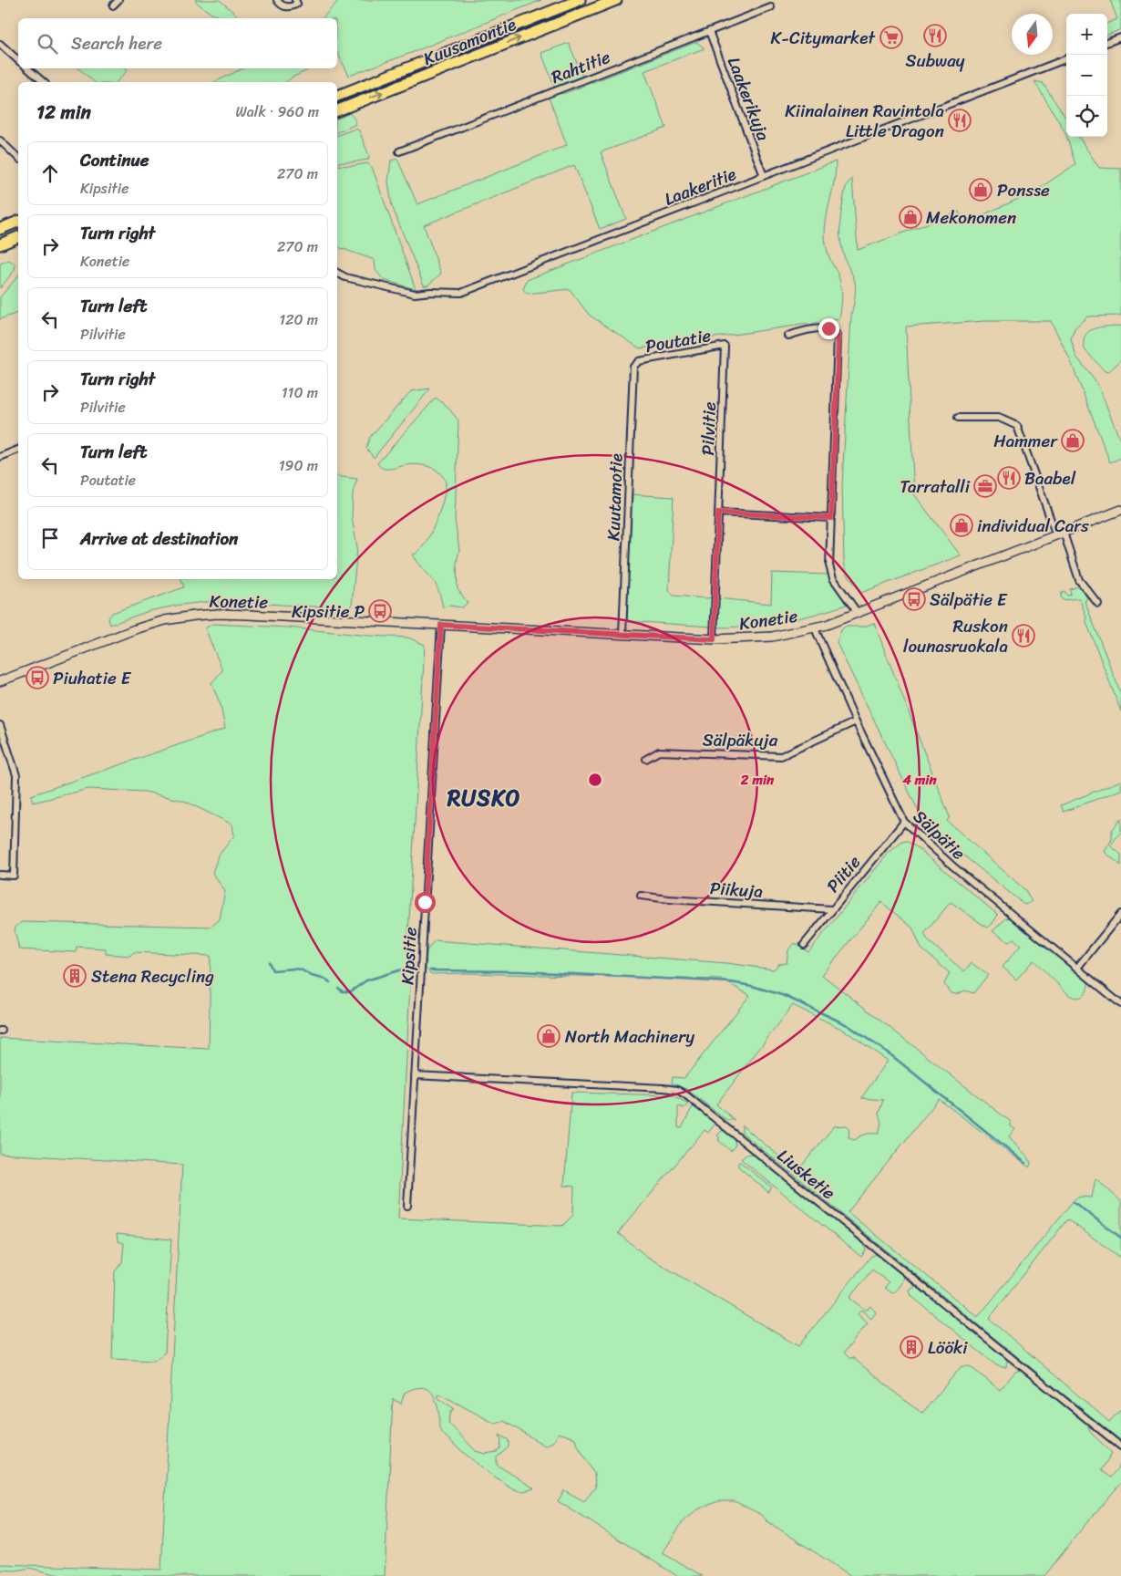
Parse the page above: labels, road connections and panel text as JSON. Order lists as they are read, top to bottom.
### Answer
{
  "streets": {
    "highway": ["Kuusamontie"],
    "street": [
      "Rahtitie",
      "Laakerikuja",
      "Laakeritie",
      "Poutatie",
      "Pilvitie",
      "Kuutamotie",
      "Konetie",
      "Sälpäkuja",
      "Sälpätie",
      "Piitie",
      "Piikuja",
      "Kipsitie",
      "Liusketie"
    ]
  },
  "crossings": [
    ["Rahtitie", "Laakerikuja"],
    ["Laakerikuja", "Laakeritie"],
    ["Poutatie", "Pilvitie"],
    ["Poutatie", "Kuutamotie"],
    ["Pilvitie", "Konetie"],
    ["Kuutamotie", "Konetie"],
    ["Konetie", "Sälpätie"],
    ["Konetie", "Kipsitie"],
    ["Sälpäkuja", "Sälpätie"],
    ["Sälpätie", "Piitie"],
    ["Piitie", "Piikuja"],
    ["Kipsitie", "Liusketie"]
  ],
  "districts": ["RUSKO"],
  "places": {
    "restaurant": [
      "Subway",
      "Kiinalainen Ravintola Little Dragon",
      "Baabel",
      "Ruskon lounasruokala"
    ],
    "supermarket": ["K-Citymarket"],
    "shop": [
      "Ponsse",
      "Mekonomen",
      "Hammer",
      "individual Cars",
      "North Machinery"
    ],
    "office": ["Tarratalli"],
    "bus stop": ["Sälpätie E", "Kipsitie P", "Piuhatie E"],
    "building": ["Stena Recycling", "Lööki"]
  },
  "north": "bottom",
  "page": {
    "map_buttons": ["+", "−"],
    "search": "Search here",
    "heading": ["12 min", "Walk · 960 m"],
    "list": [
      ["Continue", "Kipsitie", "270 m"],
      ["Turn right", "Konetie", "270 m"],
      ["Turn left", "Pilvitie", "120 m"],
      ["Turn right", "Pilvitie", "110 m"],
      ["Turn left", "Poutatie", "190 m"],
      "Arrive at destination"
    ]
  },
  "rings": ["2 min", "4 min"]
}
